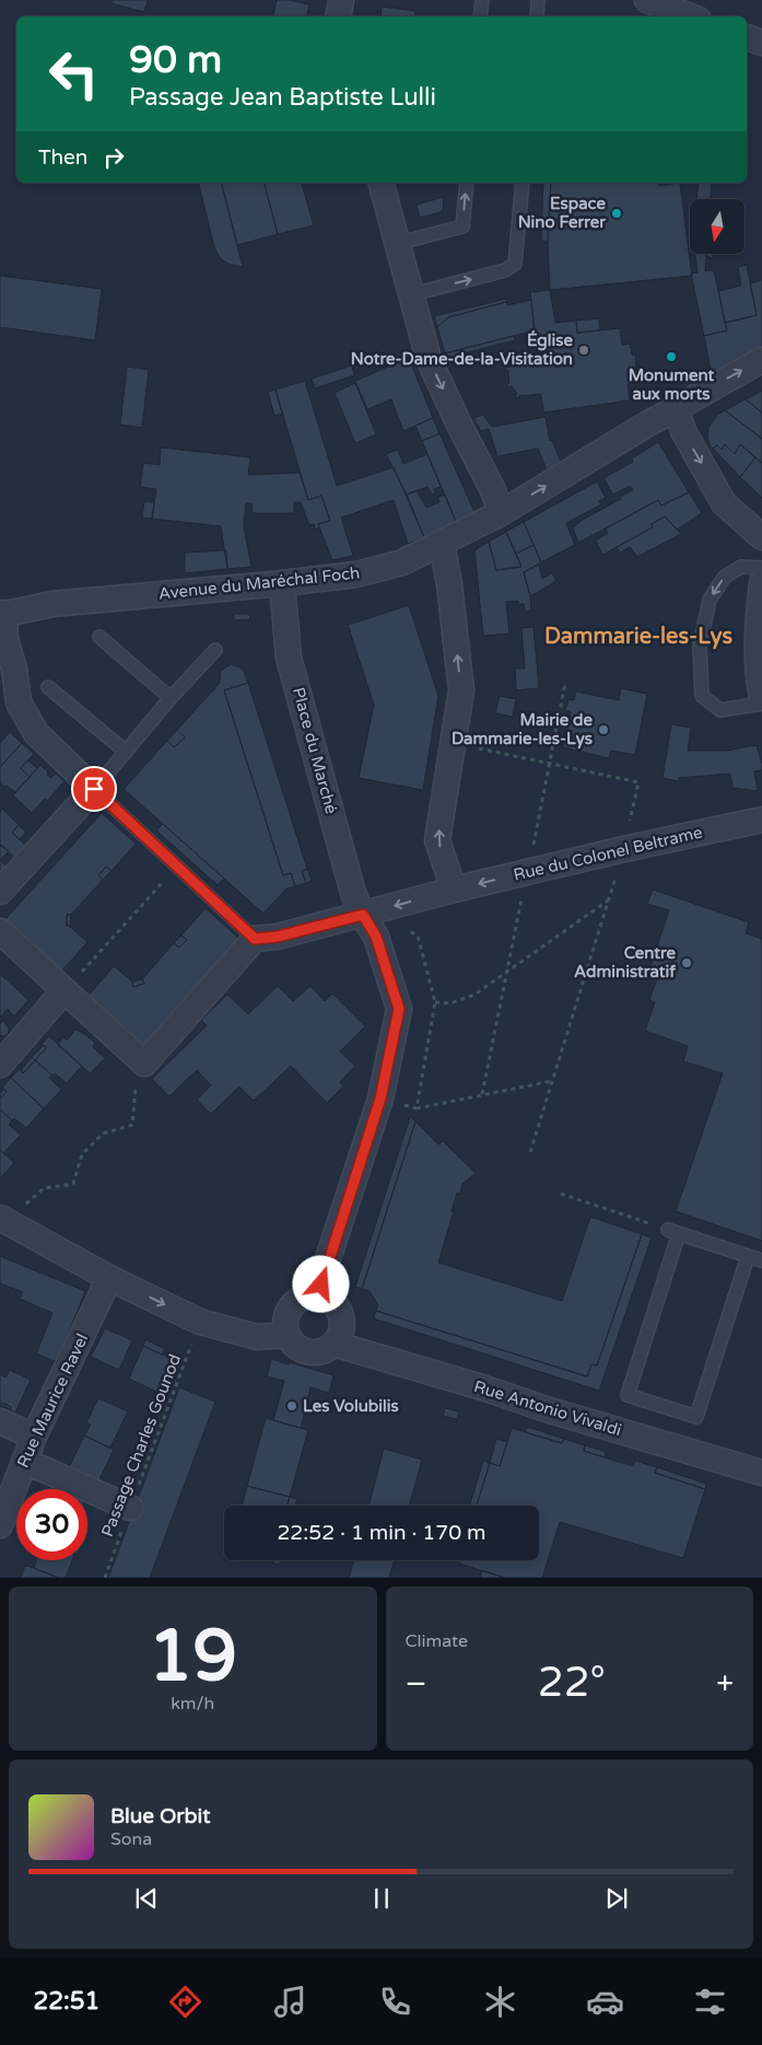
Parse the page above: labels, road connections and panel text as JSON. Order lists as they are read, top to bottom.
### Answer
{
  "streets": {
    "street": [
      "Avenue du Maréchal Foch",
      "Place du Marché",
      "Rue du Colonel Beltrame",
      "Rue Maurice Ravel",
      "Rue Antonio Vivaldi"
    ],
    "path": ["Passage Charles Gounod"]
  },
  "crossings": [
    ["Avenue du Maréchal Foch", "Place du Marché"],
    ["Place du Marché", "Rue du Colonel Beltrame"],
    ["Place du Marché", "Rue Antonio Vivaldi"]
  ],
  "one_way": ["Avenue du Maréchal Foch", "Rue du Colonel Beltrame"],
  "districts": ["Dammarie-les-Lys"],
  "places": [
    "Espace Nino Ferrer",
    "Église Notre-Dame-de-la-Visitation",
    "Monument aux morts",
    "Mairie de Dammarie-les-Lys",
    "Centre Administratif",
    "Les Volubilis"
  ],
  "north": "bottom",
  "page": {
    "turn": ["90 m", "Passage Jean Baptiste Lulli"],
    "then": "Then",
    "limit": "30",
    "trip": "22:52 · 1 min · 170 m",
    "tile": [
      ["19", "km/h"],
      "Climate"
    ],
    "heat": ["−", "22°", "+"],
    "song": ["Blue Orbit", "Sona"],
    "tabs": "22:51"
  }
}
